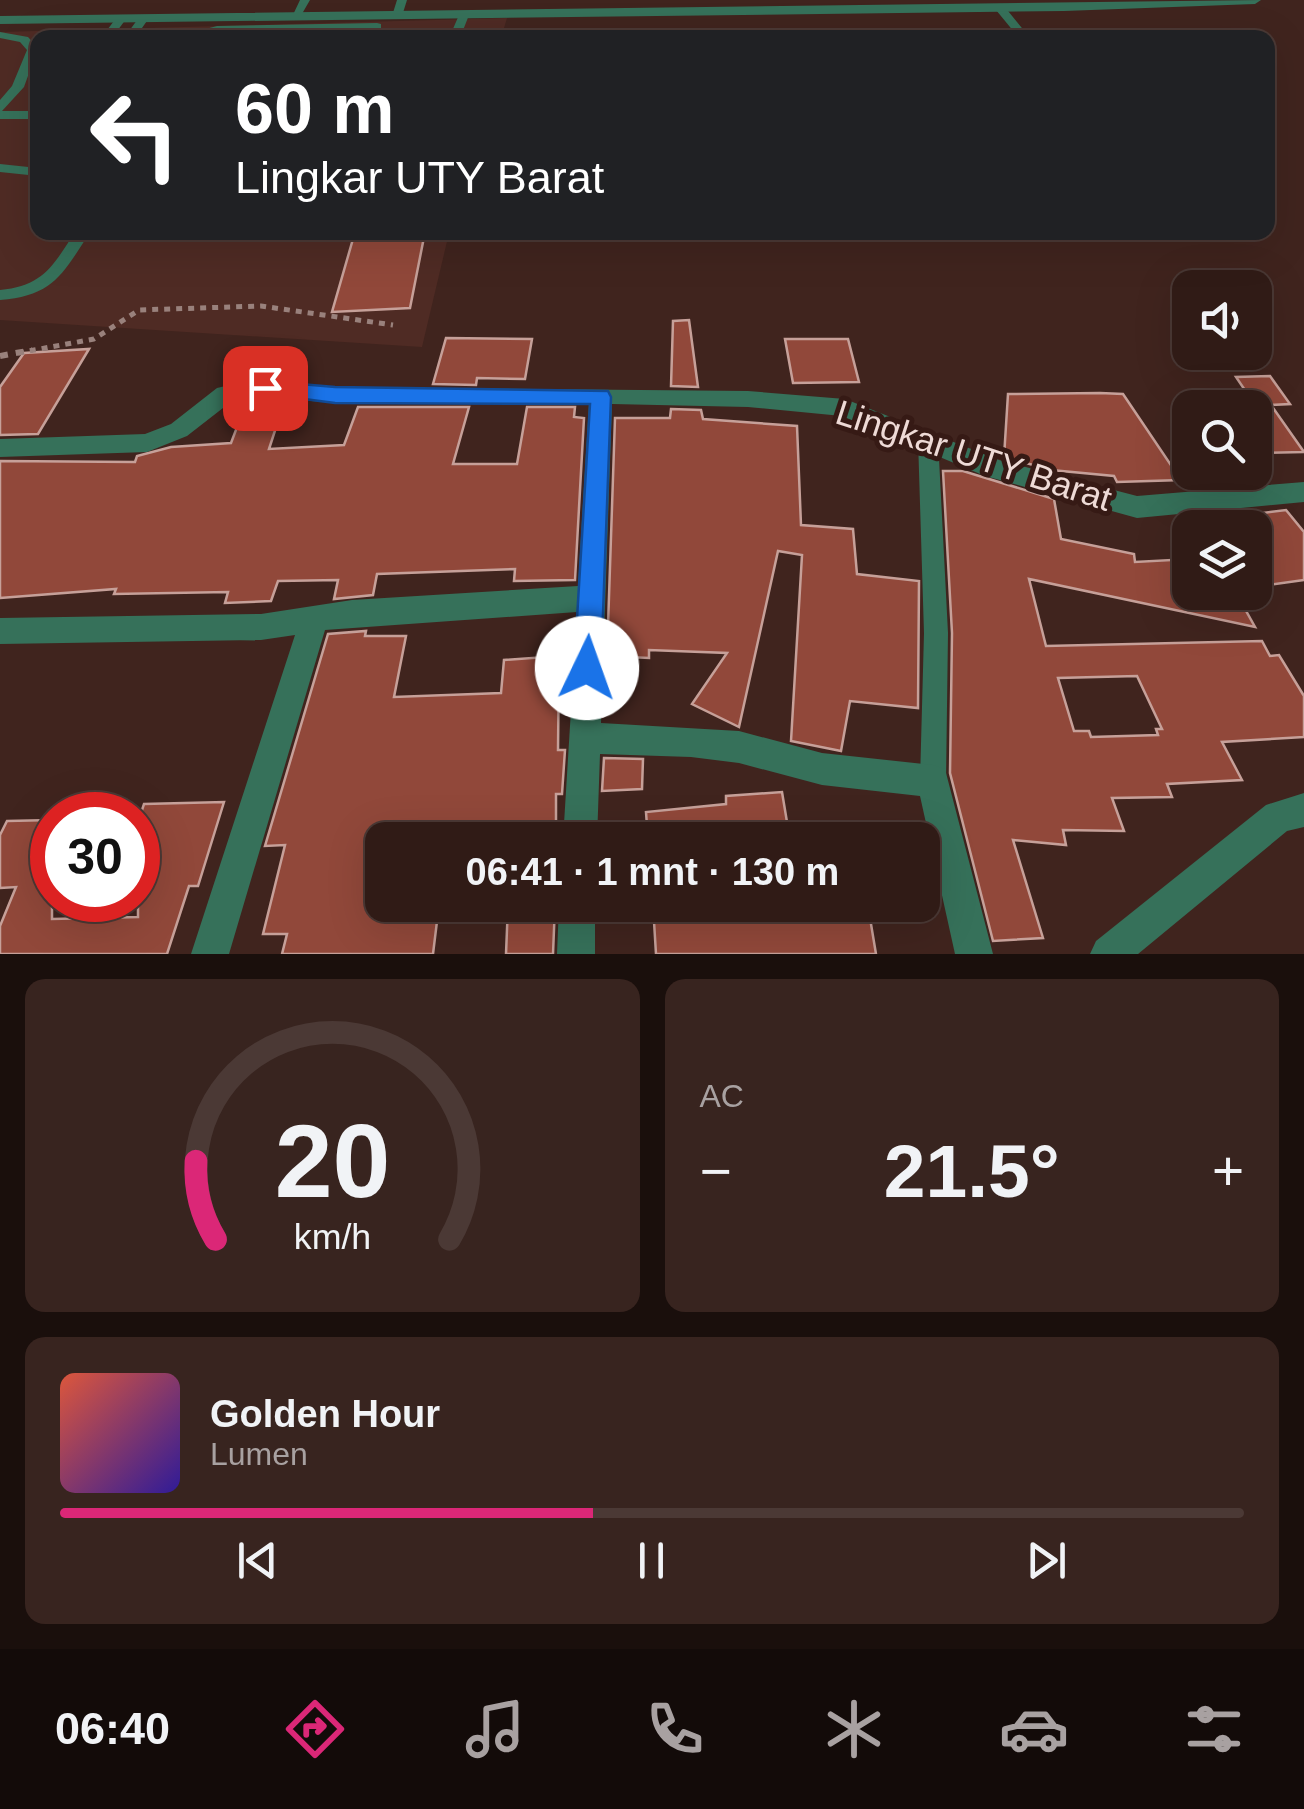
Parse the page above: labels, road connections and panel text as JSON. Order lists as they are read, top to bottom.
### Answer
{
  "streets": {
    "street": ["Lingkar UTY Barat"]
  },
  "page": {
    "turn": ["60 m", "Lingkar UTY Barat"],
    "limit": "30",
    "trip": "06:41 · 1 mnt · 130 m",
    "tile": "AC",
    "heat": ["−", "21.5°", "+"],
    "song": ["Golden Hour", "Lumen"],
    "tabs": "06:40",
    "gauge": ["20", "km/h"]
  }
}
